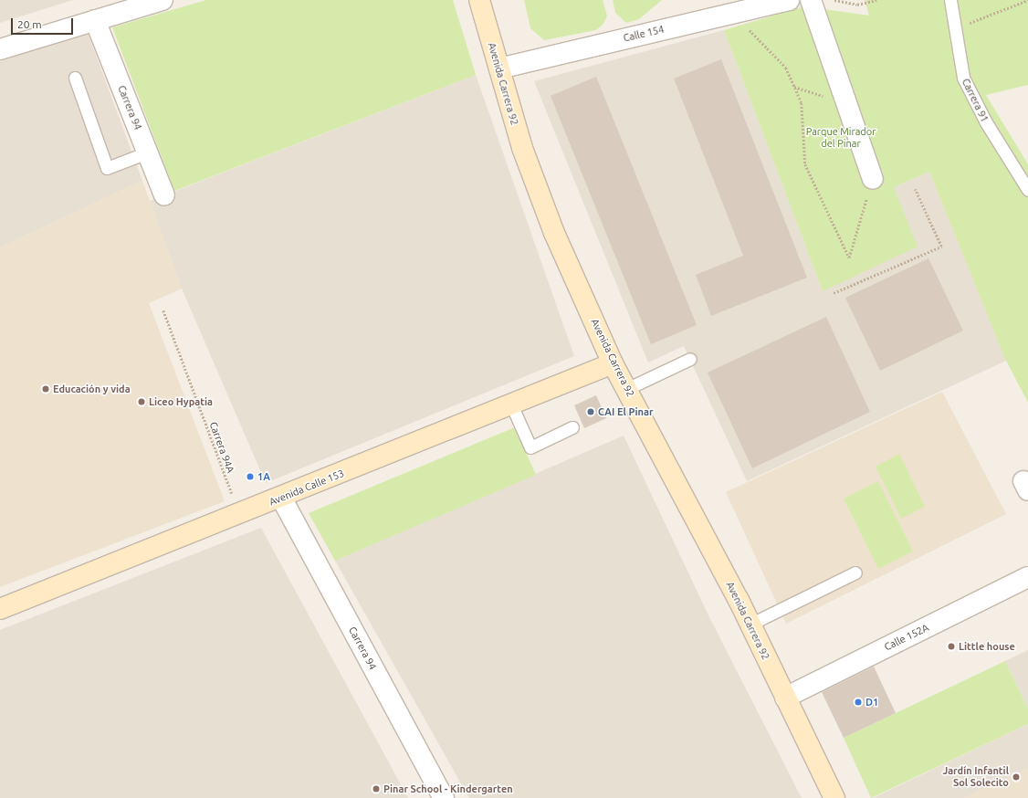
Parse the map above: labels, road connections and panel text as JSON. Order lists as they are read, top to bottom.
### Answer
{
  "streets": {
    "main road": ["Avenida Carrera 92", "Avenida Calle 153"],
    "street": ["Calle 154", "Carrera 94", "Calle 152A"],
    "lane": ["Carrera 91"],
    "path": ["Carrera 94A"]
  },
  "crossings": [
    ["Calle 154", "Avenida Carrera 92"],
    ["Avenida Carrera 92", "Avenida Calle 153"],
    ["Avenida Carrera 92", "Calle 152A"],
    ["Carrera 94", "Avenida Calle 153"]
  ],
  "parks": ["Parque Mirador del Pinar"],
  "places": [
    "Educación y vida",
    "Liceo Hypatia",
    "CAI El Pinar",
    "1A",
    "Little house",
    "D1",
    "Jardín Infantil Sol Solecito",
    "Pinar School - Kindergarten"
  ],
  "scale_bar": "20 m"
}
